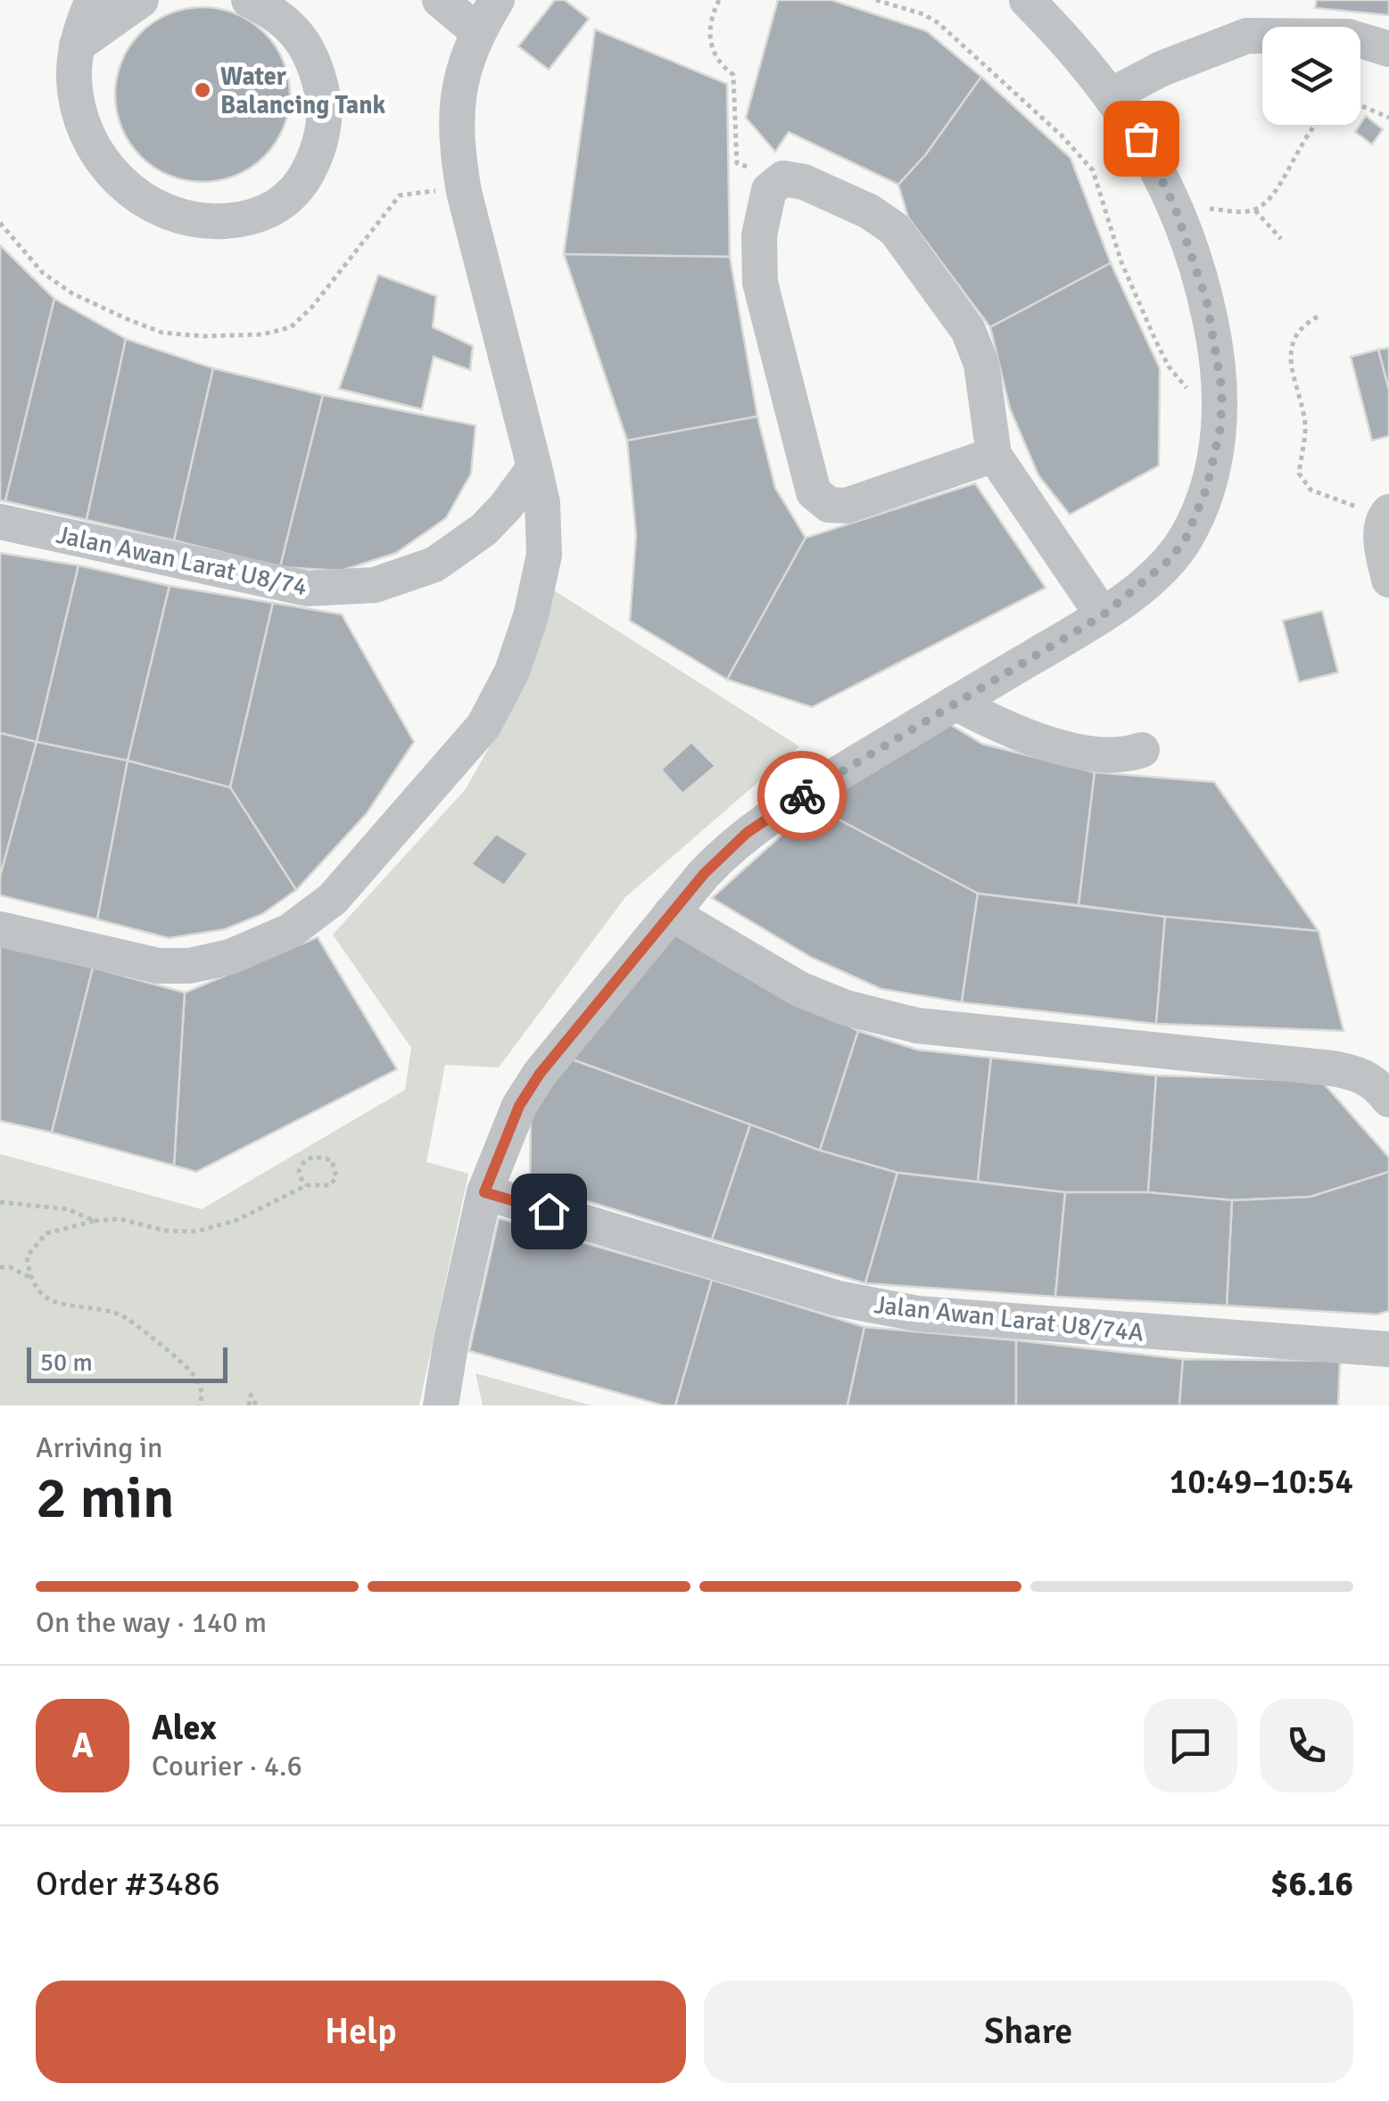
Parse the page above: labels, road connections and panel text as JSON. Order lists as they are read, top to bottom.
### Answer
{
  "streets": {
    "street": ["Jalan Awan Larat U8/74", "Jalan Awan Larat U8/74A"]
  },
  "places": ["Water Balancing Tank"],
  "scale_bar": "50 m",
  "page": {
    "scale": "50 m",
    "heading": ["2 min", "Arriving in", "10:49–10:54"],
    "panel": [
      "Alex",
      "Courier · 4.6",
      "Order #3486",
      "$6.16"
    ],
    "bar": "On the way · 140 m",
    "round": "A",
    "buttons": ["Help", "Share"]
  }
}
